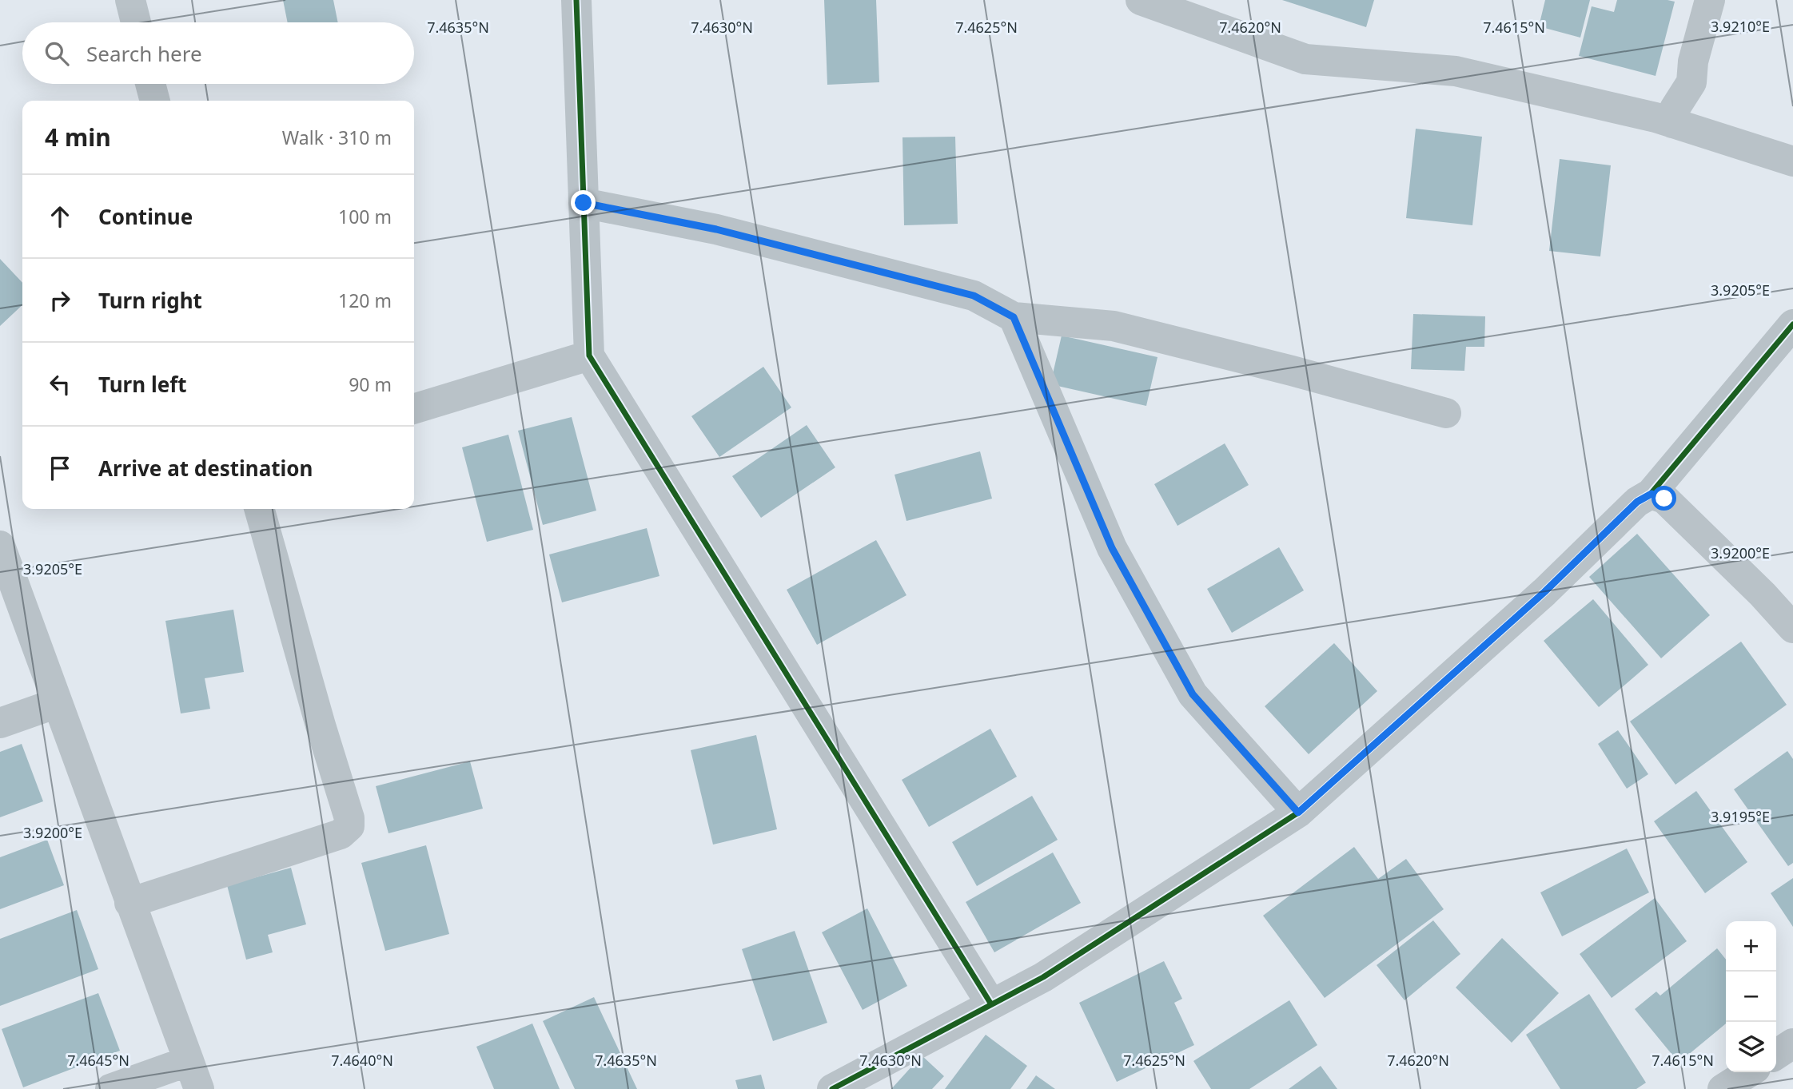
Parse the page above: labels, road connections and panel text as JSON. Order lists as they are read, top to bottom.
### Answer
{
  "page": {
    "search": "Search here",
    "heading": ["4 min", "Walk · 310 m"],
    "list": [
      ["Continue", "100 m"],
      ["Turn right", "120 m"],
      ["Turn left", "90 m"],
      "Arrive at destination"
    ],
    "map_buttons": ["+", "−"]
  },
  "coordinates": [
    "3.9210°E",
    "7.4635°N",
    "7.4630°N",
    "7.4625°N",
    "7.4620°N",
    "7.4615°N",
    "3.9205°E",
    "3.9200°E",
    "3.9195°E",
    "7.4645°N",
    "7.4640°N"
  ]
}
